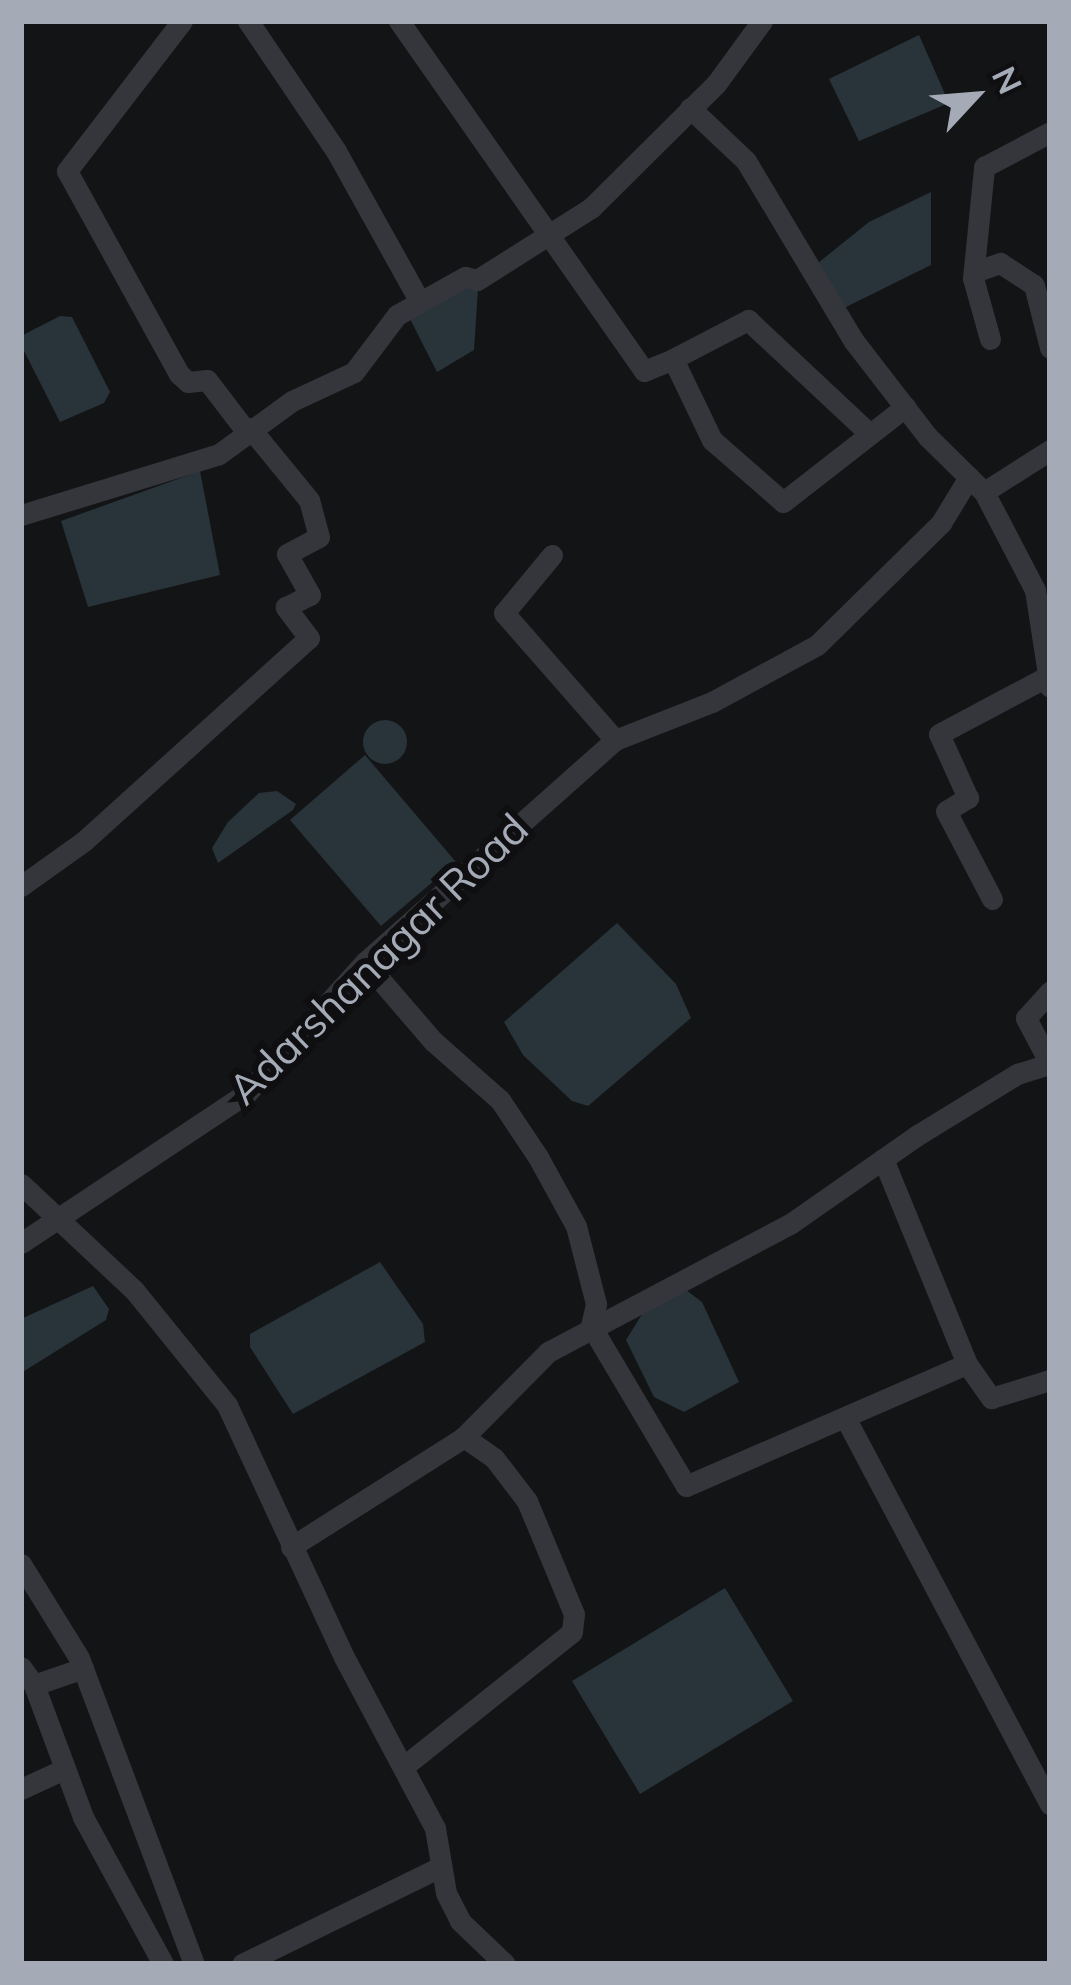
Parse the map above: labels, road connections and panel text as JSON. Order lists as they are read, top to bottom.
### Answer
{
  "streets": {
    "street": ["Adarshanagar Road"]
  },
  "north": "top right"
}
